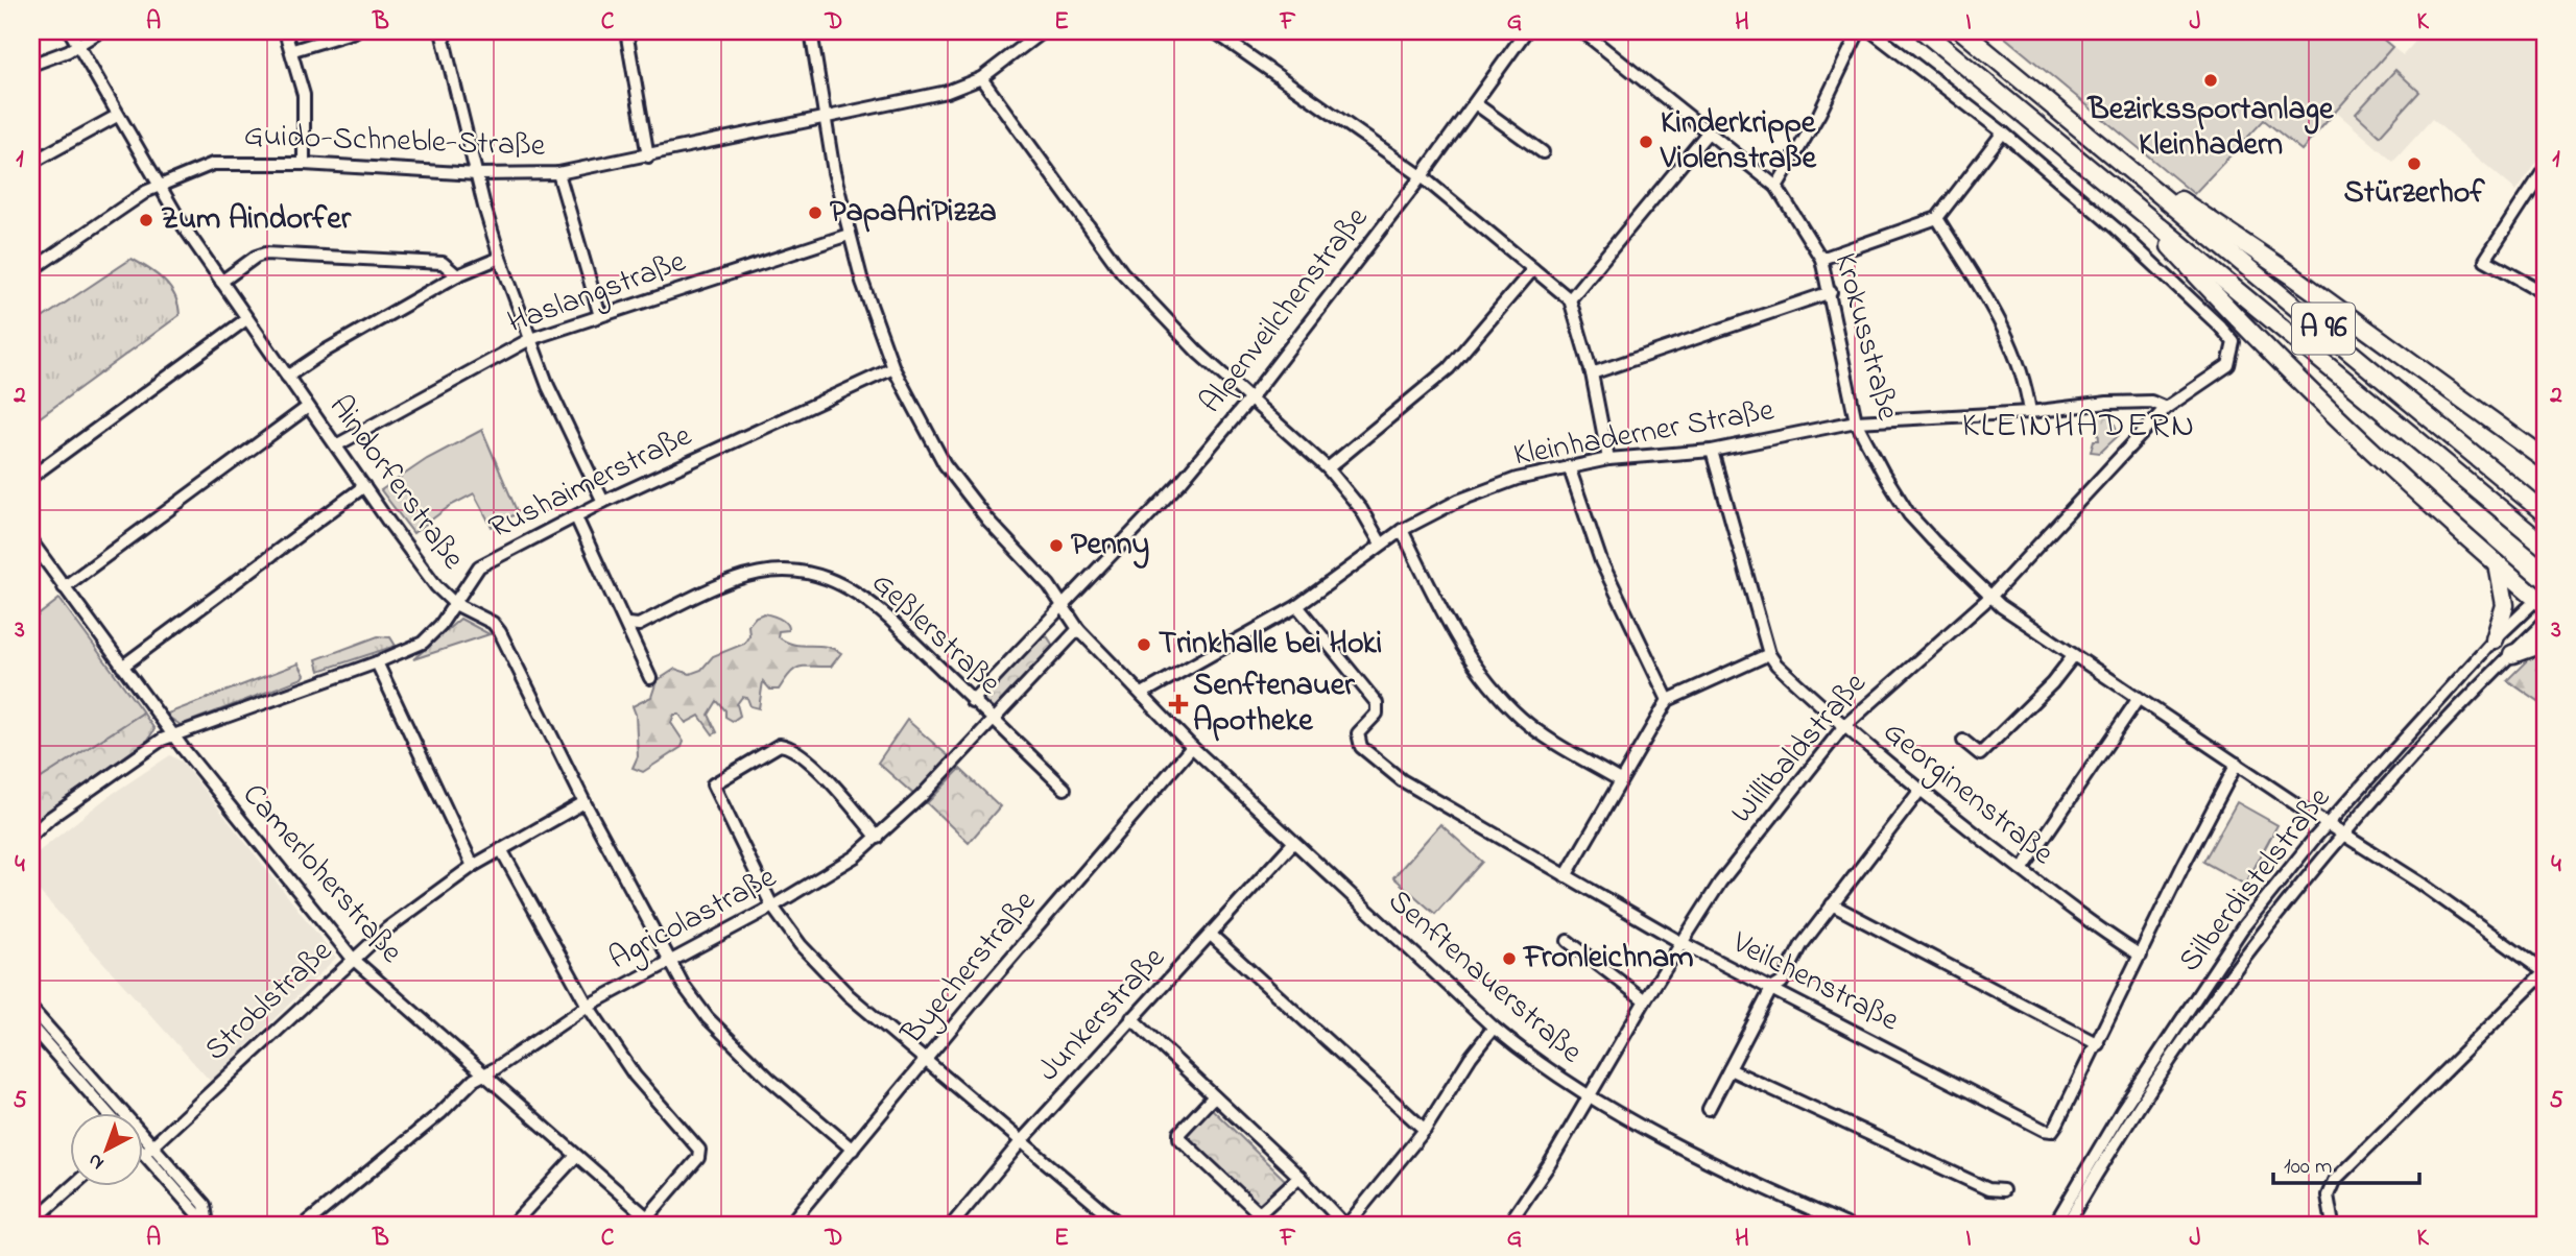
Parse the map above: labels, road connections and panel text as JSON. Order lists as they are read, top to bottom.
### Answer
{
  "streets": {
    "highway": ["A 96"],
    "street": [
      "Guido-Schneble-Straße",
      "Haslangstraße",
      "Alpenveilchenstraße",
      "Krokusstraße",
      "Kleinhaderner Straße",
      "Aindorferstraße",
      "Rushaimerstraße",
      "Geßlerstraße",
      "Willibaldstraße",
      "Georginenstraße",
      "Camerloherstraße",
      "Silberdistelstraße",
      "Agricolastraße",
      "Byecherstraße",
      "Senftenauerstraße",
      "Veilchenstraße",
      "Stroblstraße",
      "Junkerstraße"
    ]
  },
  "crossings": [
    ["Guido-Schneble-Straße", "Aindorferstraße"],
    ["Haslangstraße", "Aindorferstraße"],
    ["Alpenveilchenstraße", "Senftenauerstraße"],
    ["Krokusstraße", "Kleinhaderner Straße"],
    ["Krokusstraße", "Willibaldstraße"],
    ["Krokusstraße", "Silberdistelstraße"],
    ["Krokusstraße", "Veilchenstraße"],
    ["Kleinhaderner Straße", "Willibaldstraße"],
    ["Kleinhaderner Straße", "Georginenstraße"],
    ["Kleinhaderner Straße", "Senftenauerstraße"],
    ["Kleinhaderner Straße", "Veilchenstraße"],
    ["Aindorferstraße", "Rushaimerstraße"],
    ["Aindorferstraße", "Agricolastraße"],
    ["Aindorferstraße", "Byecherstraße"],
    ["Aindorferstraße", "Stroblstraße"],
    ["Rushaimerstraße", "Camerloherstraße"],
    ["Geßlerstraße", "Agricolastraße"],
    ["Willibaldstraße", "Georginenstraße"],
    ["Willibaldstraße", "Senftenauerstraße"],
    ["Willibaldstraße", "Veilchenstraße"],
    ["Georginenstraße", "Veilchenstraße"],
    ["Camerloherstraße", "Agricolastraße"],
    ["Camerloherstraße", "Stroblstraße"],
    ["Agricolastraße", "Senftenauerstraße"],
    ["Byecherstraße", "Senftenauerstraße"],
    ["Senftenauerstraße", "Junkerstraße"]
  ],
  "districts": ["KLEINHADERN"],
  "places": {
    "other": [
      "Bezirkssportanlage Kleinhadern",
      "Kinderkrippe Violenstraße",
      "Stürzerhof",
      "PapaAriPizza",
      "Zum Aindorfer",
      "Penny",
      "Trinkhalle bei Hoki",
      "Fronleichnam"
    ],
    "health": ["Senftenauer Apotheke"]
  },
  "scale_bar": "100 m",
  "north": "bottom left",
  "grid": {
    "columns": [
      "A",
      "B",
      "C",
      "D",
      "E",
      "F",
      "G",
      "H",
      "I",
      "J",
      "K"
    ],
    "rows": [
      "1",
      "2",
      "3",
      "4",
      "5"
    ]
  }
}
